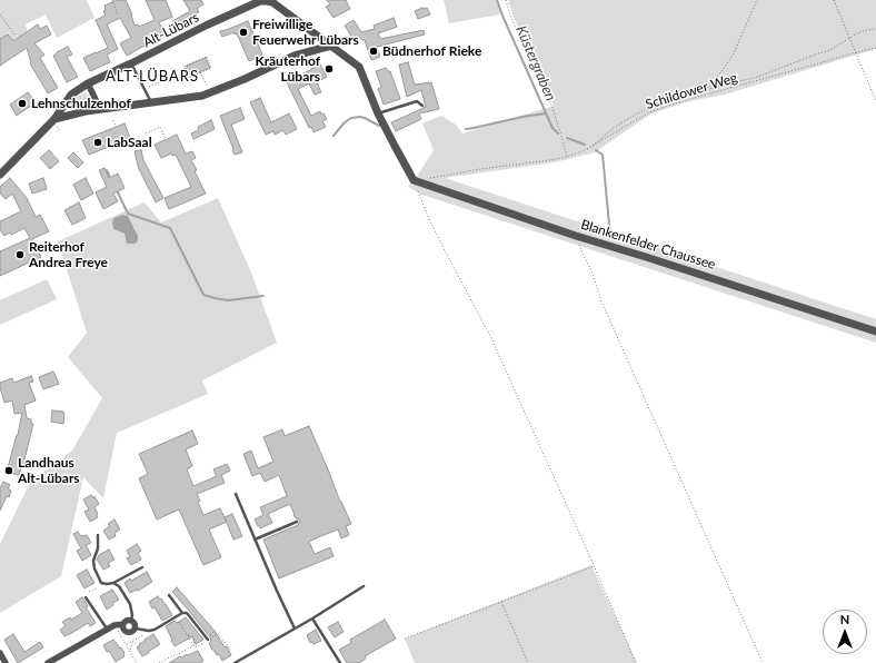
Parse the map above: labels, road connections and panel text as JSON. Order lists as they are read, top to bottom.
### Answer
{
  "streets": {
    "street": ["Alt-Lübars", "Blankenfelder Chaussee"],
    "path": ["Schildower Weg"]
  },
  "crossings": [
    ["Alt-Lübars", "Blankenfelder Chaussee"]
  ],
  "districts": ["ALT-LÜBARS"],
  "water": ["Küstergraben"],
  "places": [
    "Freiwillige Feuerwehr Lübars",
    "Büdnerhof Rieke",
    "Kräuterhof Lübars",
    "Lehnschulzenhof",
    "LabSaal",
    "Reiterhof Andrea Freye",
    "Landhaus Alt-Lübars"
  ],
  "north": "top"
}
